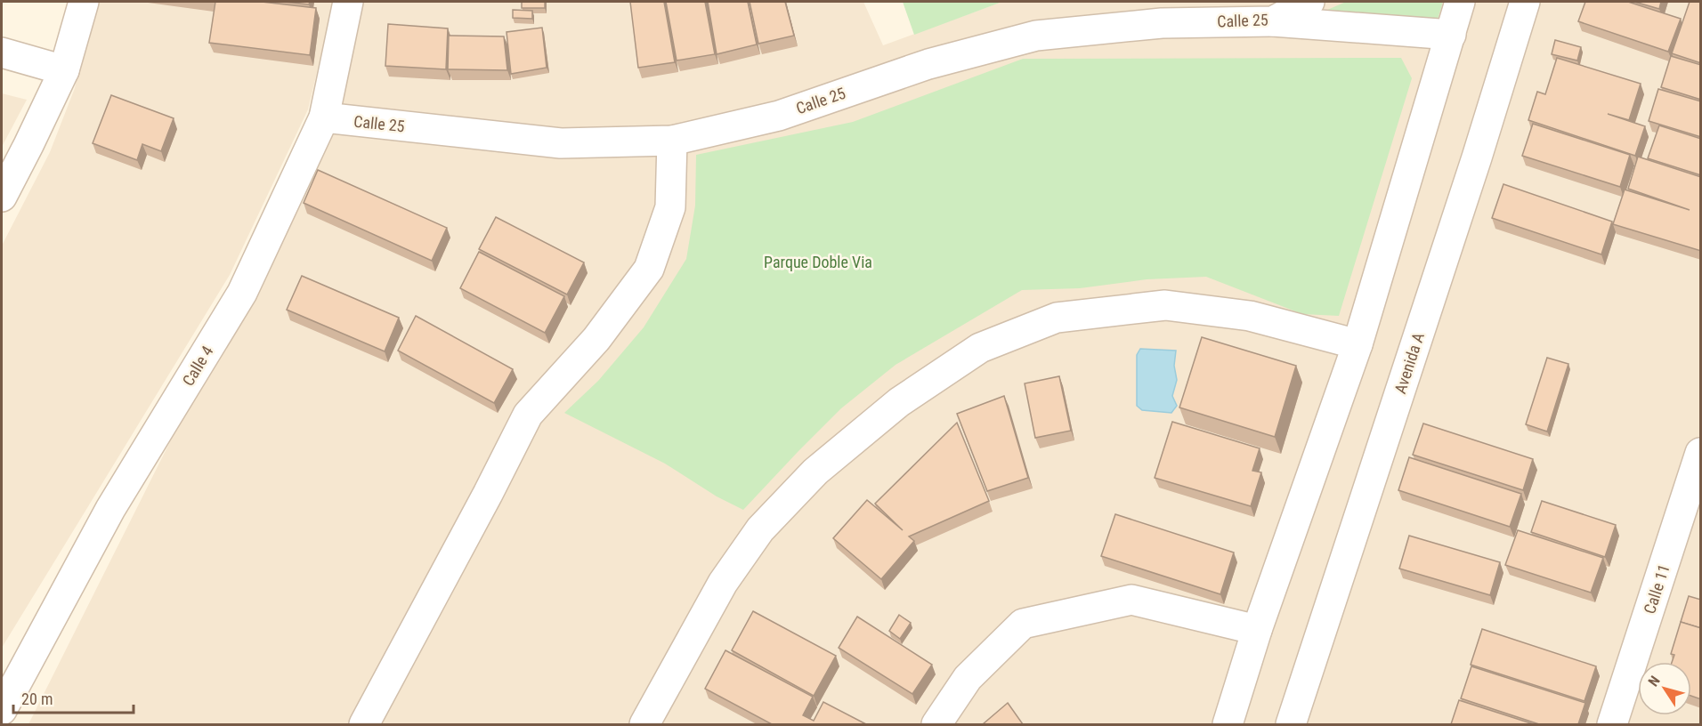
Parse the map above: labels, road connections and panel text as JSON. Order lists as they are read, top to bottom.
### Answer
{
  "streets": {
    "street": [
      "Calle 25",
      "Avenida A",
      "Calle 4",
      "Calle 11"
    ]
  },
  "crossings": [
    ["Calle 25", "Calle 4"]
  ],
  "parks": ["Parque Doble Via"],
  "scale_bar": "20 m",
  "north": "top left"
}
